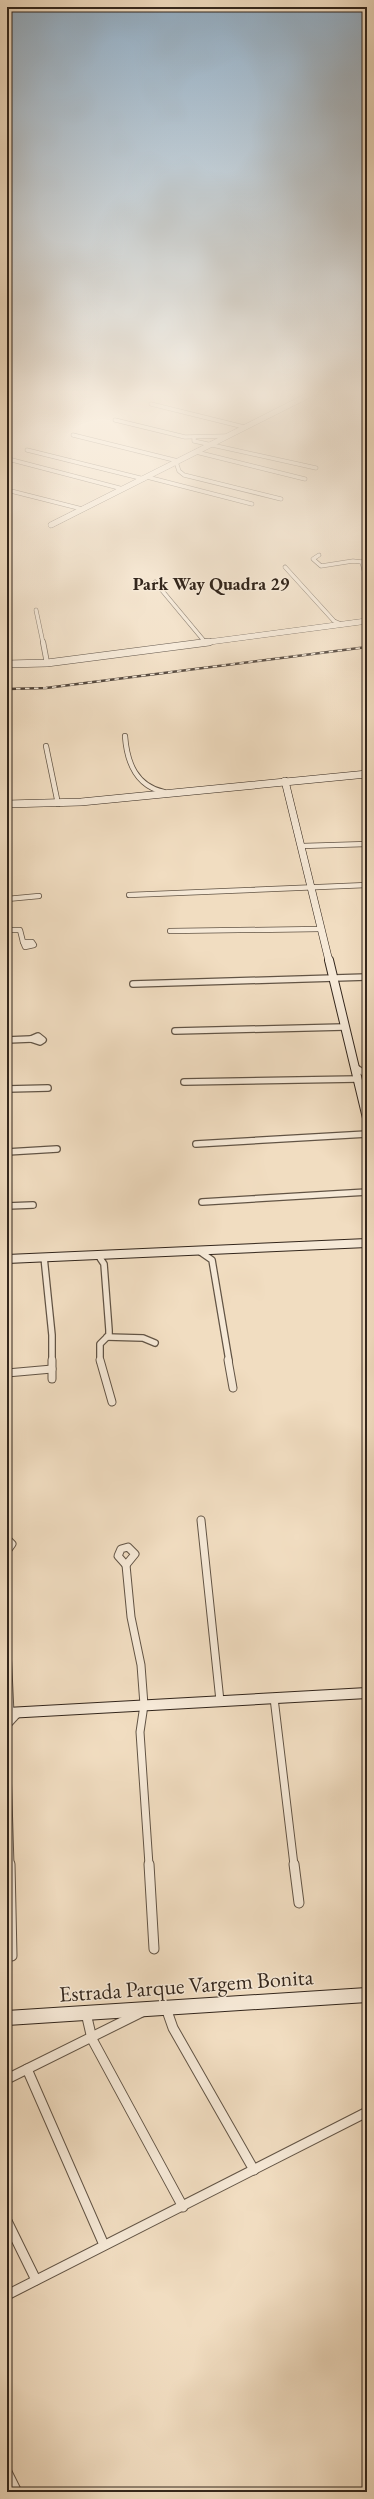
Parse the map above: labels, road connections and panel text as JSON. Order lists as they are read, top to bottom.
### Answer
{
  "streets": {
    "street": ["Estrada Parque Vargem Bonita"]
  },
  "districts": ["Park Way Quadra 29"]
}
